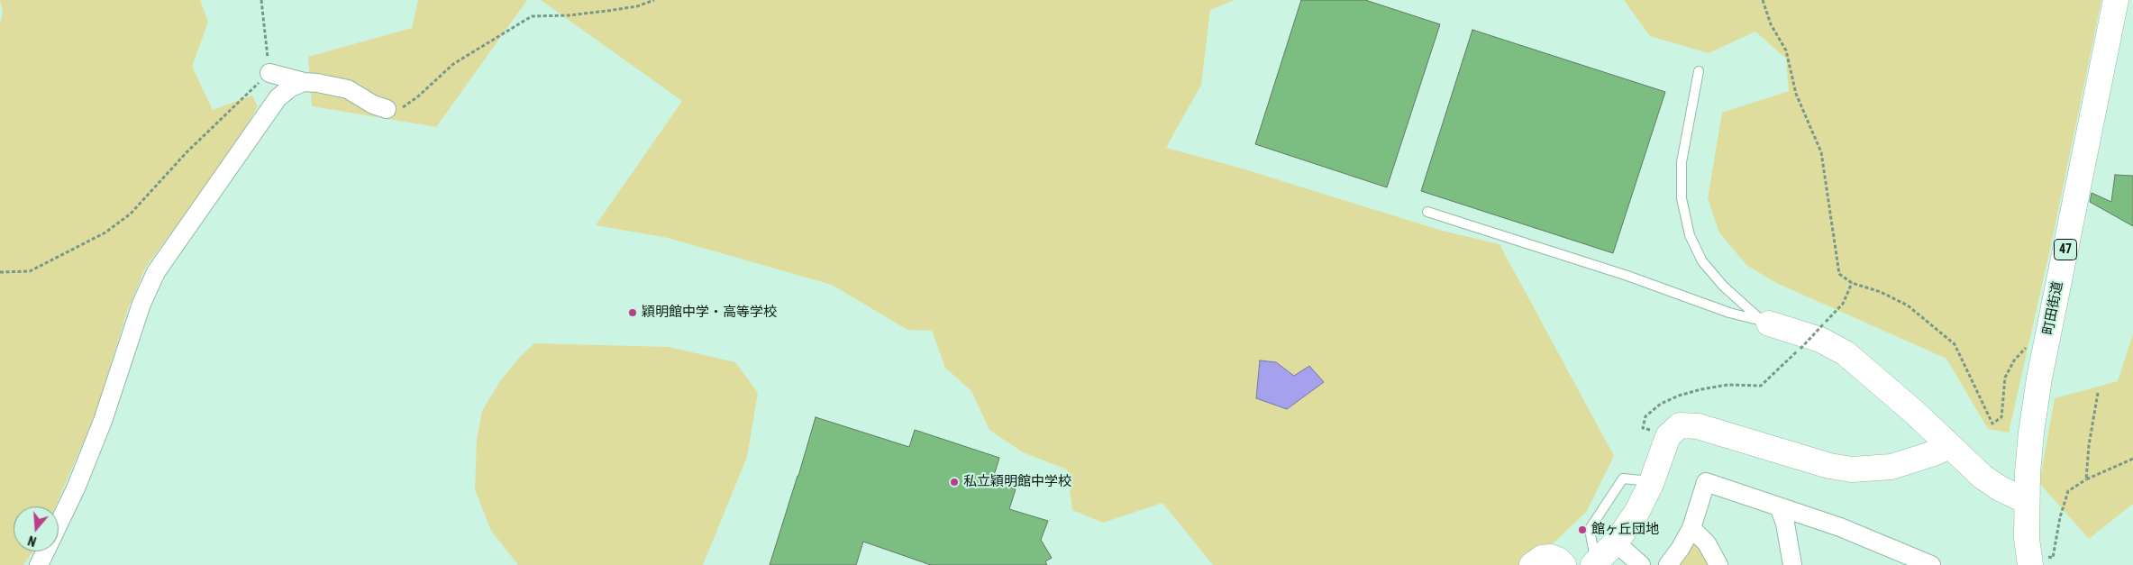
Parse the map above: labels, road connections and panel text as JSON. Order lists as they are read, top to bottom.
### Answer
{
  "streets": {
    "street": ["47", "町田街道"]
  },
  "places": ["穎明館中学・高等学校", "私立穎明館中学校", "館ヶ丘団地"],
  "north": "bottom"
}
